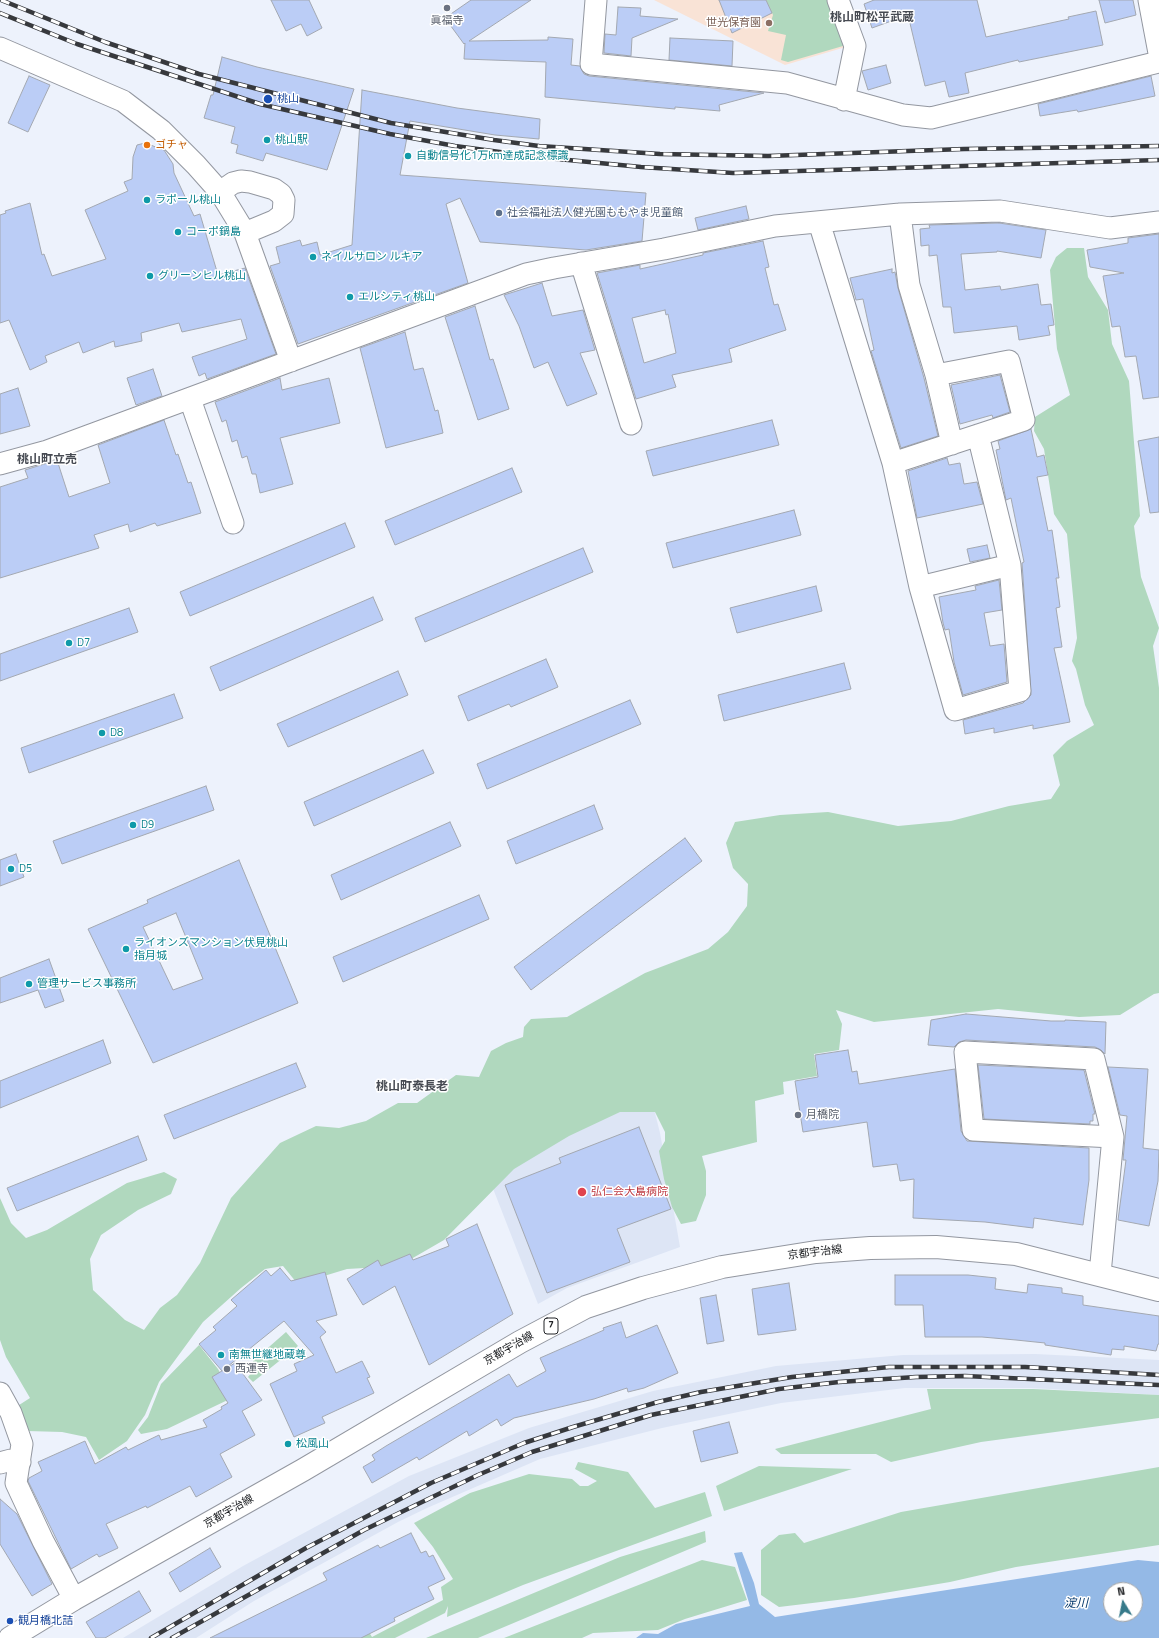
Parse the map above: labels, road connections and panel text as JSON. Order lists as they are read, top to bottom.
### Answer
{
  "streets": {
    "main road": ["京都宇治線", "7"]
  },
  "districts": ["桃山町松平武蔵", "桃山町立売", "桃山町泰長老"],
  "water": ["淀川"],
  "places": [
    "眞福寺",
    "世光保育園",
    "桃山",
    "桃山駅",
    "ゴチャ",
    "自動信号化1万km達成記念標識",
    "ラポール桃山",
    "社会福祉法人健光園ももやま児童館",
    "コーポ鍋島",
    "ネイルサロン ルキア",
    "グリーンヒル桃山",
    "エルシティ桃山",
    "D7",
    "D8",
    "D9",
    "D5",
    "ライオンズマンション伏見桃山 指月城",
    "管理サービス事務所",
    "月橋院",
    "弘仁会大島病院",
    "南無世継地蔵尊",
    "西運寺",
    "松風山",
    "観月橋北詰"
  ],
  "north": "top"
}
